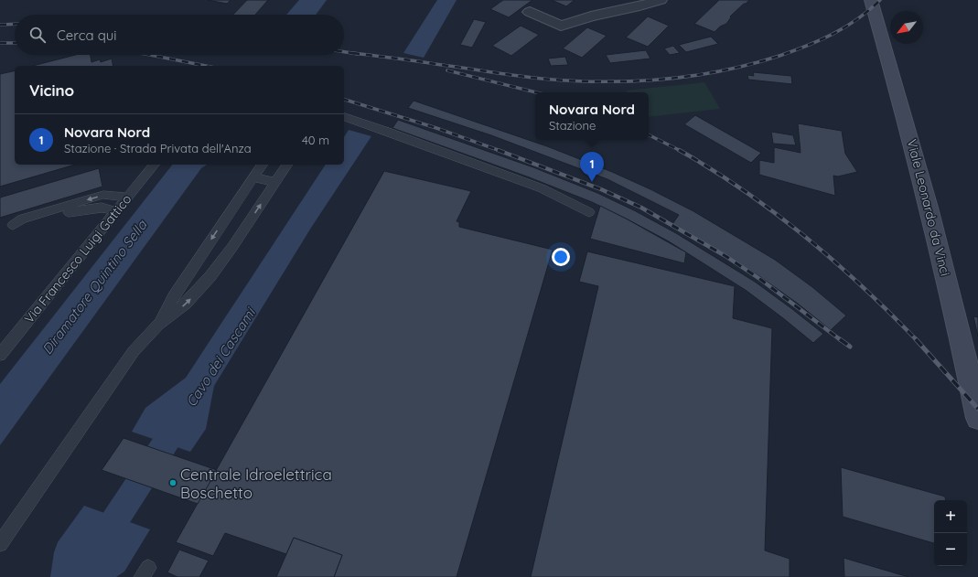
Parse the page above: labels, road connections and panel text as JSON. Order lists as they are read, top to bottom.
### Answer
{
  "streets": {
    "street": ["Viale Leonardo da Vinci"],
    "lane": ["Via Francesco Luigi Gattico"]
  },
  "water": ["Diramatore Quintino Sella", "Cavo dei Cascami"],
  "places": ["Centrale Idroelettrica Boschetto"],
  "north": "bottom left",
  "page": {
    "search": "Cerca qui",
    "heading": "Vicino",
    "popup": ["Novara Nord", "Stazione"],
    "list": [
      {
        "mark": "1",
        "name": "Novara Nord",
        "note": "Stazione · Strada Privata dell'Anza",
        "value": "40 m"
      }
    ],
    "pins": "1",
    "map_buttons": ["+", "−"]
  }
}
